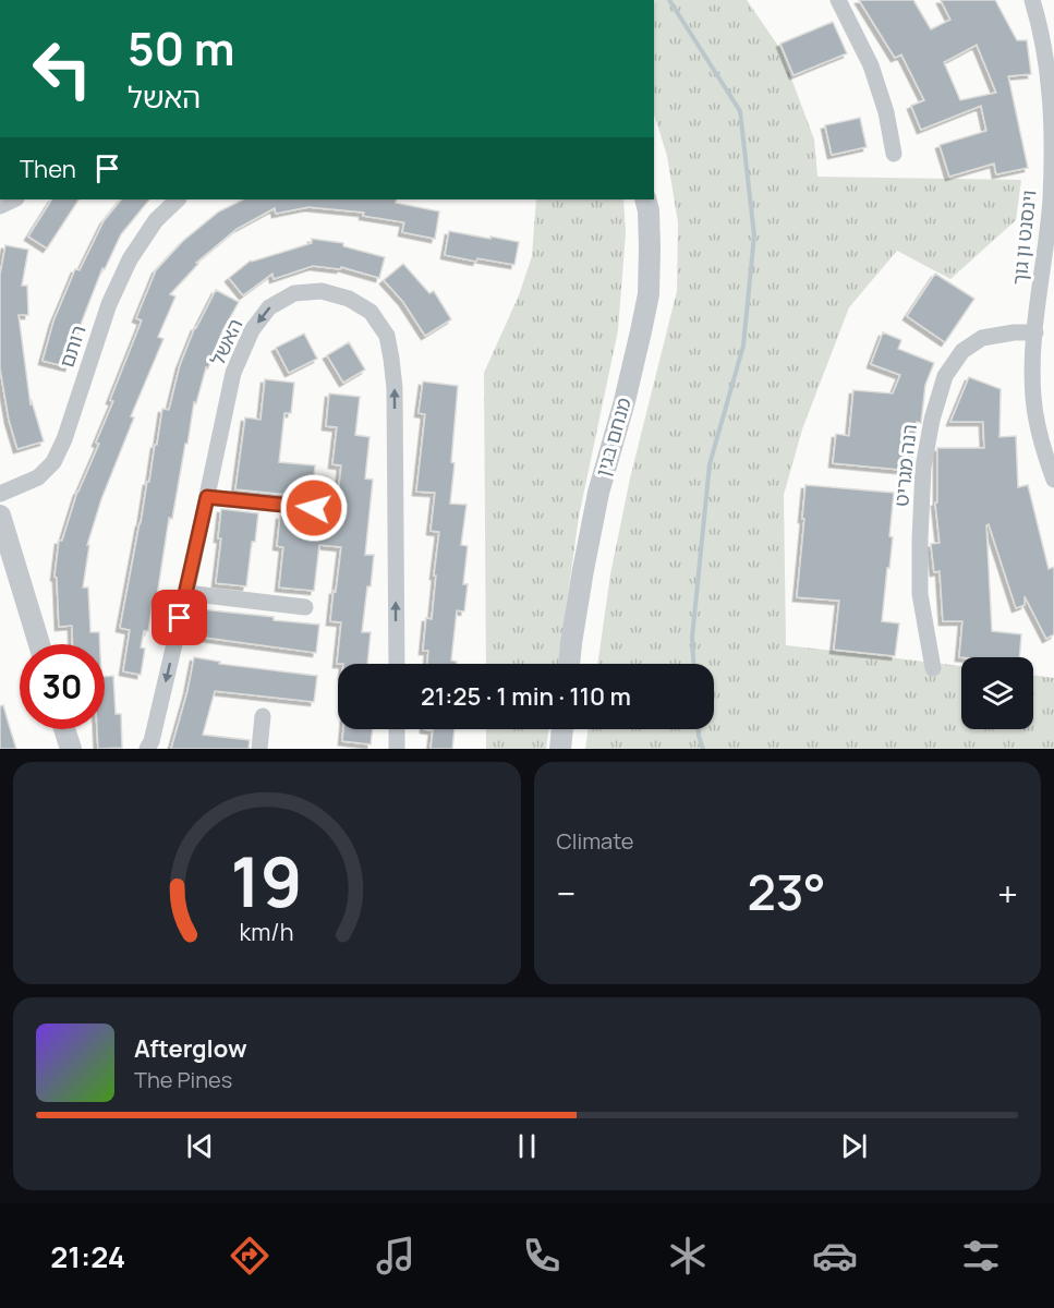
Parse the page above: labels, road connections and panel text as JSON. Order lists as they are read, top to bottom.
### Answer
{
  "streets": {
    "street": [
      "וינסנט ון גוך",
      "האשל",
      "רותם",
      "מנחם בגין",
      "רנה מגריט"
    ]
  },
  "crossings": [
    ["וינסנט ון גוך", "רנה מגריט"]
  ],
  "page": {
    "turn": ["50 m", "האשל"],
    "then": "Then",
    "limit": "30",
    "trip": "21:25 · 1 min · 110 m",
    "tile": "Climate",
    "heat": ["−", "23°", "+"],
    "song": ["Afterglow", "The Pines"],
    "tabs": "21:24",
    "gauge": ["19", "km/h"]
  }
}
